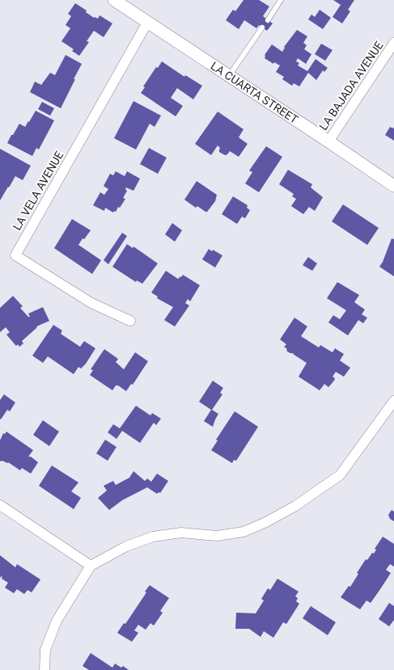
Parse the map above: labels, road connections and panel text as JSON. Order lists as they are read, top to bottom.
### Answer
{
  "streets": {
    "street": ["LA BAJADA AVENUE", "LA CUARTA STREET", "LA VELA AVENUE"]
  },
  "crossings": [
    ["LA BAJADA AVENUE", "LA CUARTA STREET"],
    ["LA CUARTA STREET", "LA VELA AVENUE"]
  ]
}
